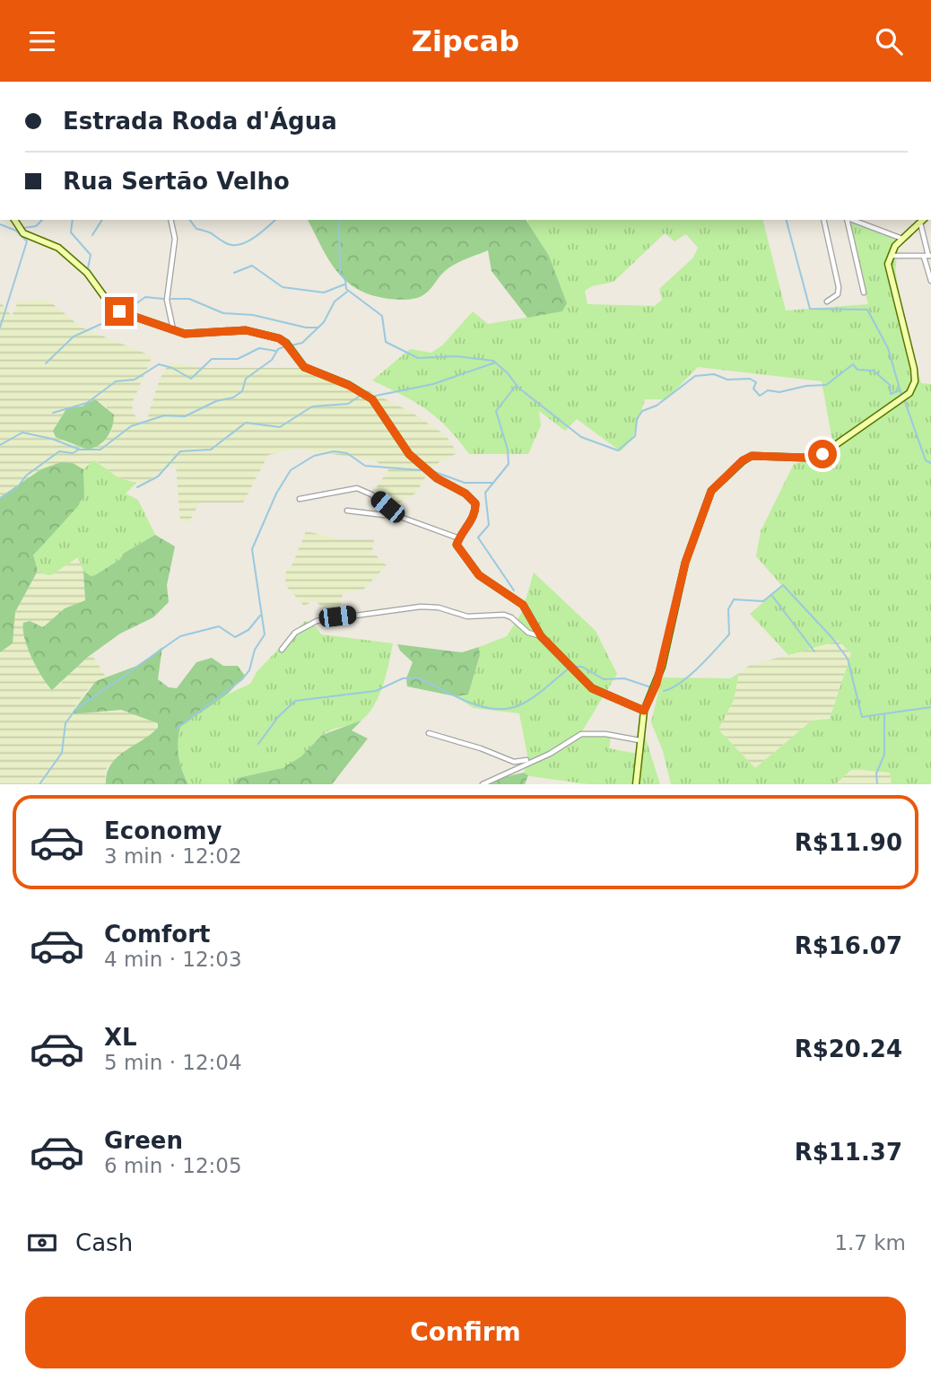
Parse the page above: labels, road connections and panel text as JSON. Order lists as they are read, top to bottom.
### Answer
{
  "page": {
    "header": "Zipcab",
    "banner": ["Estrada Roda d'Água", "Rua Sertão Velho"],
    "list": [
      {
        "name": "Economy",
        "note": "3 min · 12:02",
        "value": "R$11.90"
      },
      {
        "name": "Comfort",
        "note": "4 min · 12:03",
        "value": "R$16.07"
      },
      {
        "name": "XL",
        "note": "5 min · 12:04",
        "value": "R$20.24"
      },
      {
        "name": "Green",
        "note": "6 min · 12:05",
        "value": "R$11.37"
      }
    ],
    "pay": ["Cash", "1.7 km"],
    "buttons": "Confirm"
  }
}
